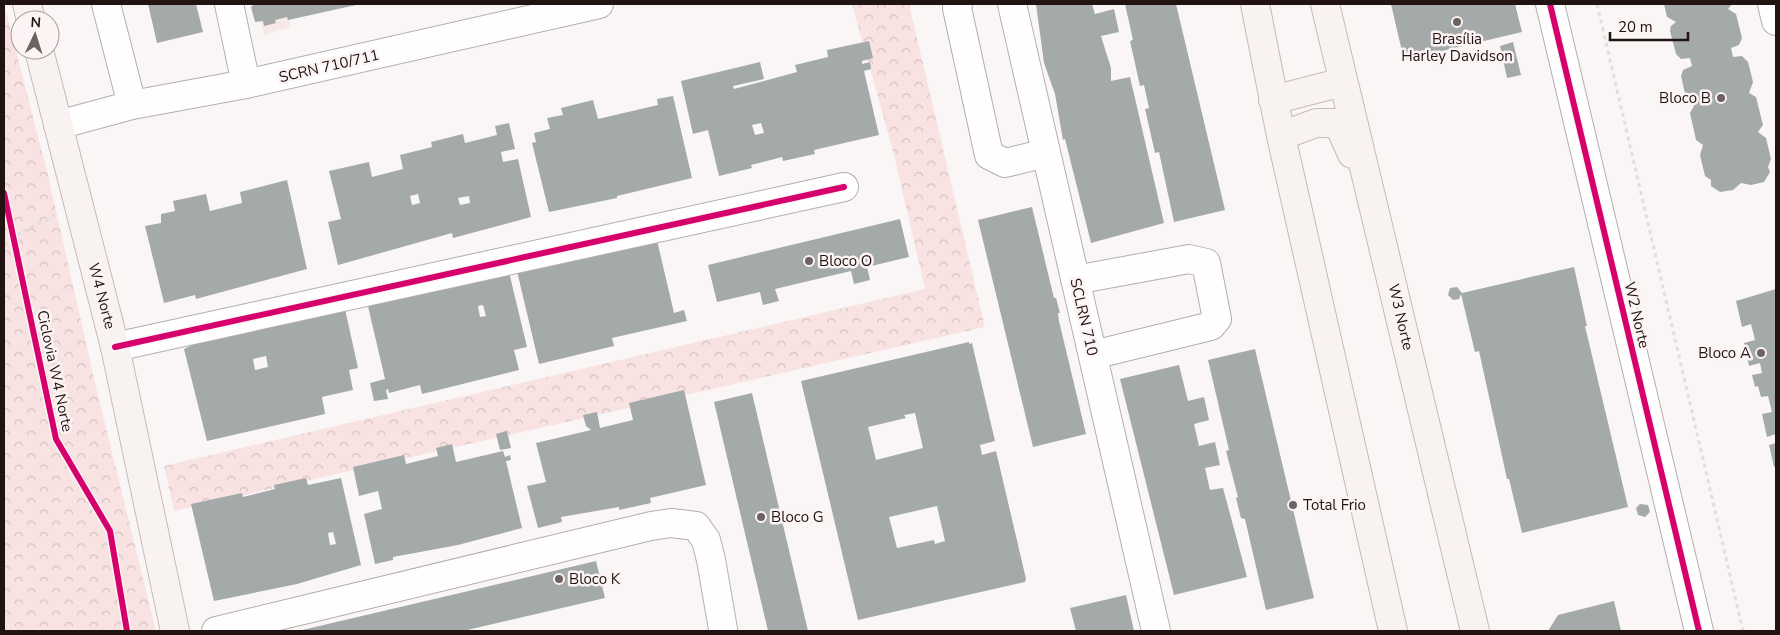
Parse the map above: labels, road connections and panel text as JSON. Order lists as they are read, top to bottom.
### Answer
{
  "streets": {
    "main road": ["W4 Norte", "W3 Norte"],
    "street": ["SCRN 710/711", "W2 Norte", "SCLRN 710"],
    "cycle path": ["Ciclovia W4 Norte"]
  },
  "crossings": [
    ["SCRN 710/711", "W4 Norte"]
  ],
  "places": [
    "Brasília Harley Davidson",
    "Bloco B",
    "Bloco O",
    "Bloco A",
    "Total Frio",
    "Bloco G",
    "Bloco K"
  ],
  "scale_bar": "20 m",
  "north": "top"
}
